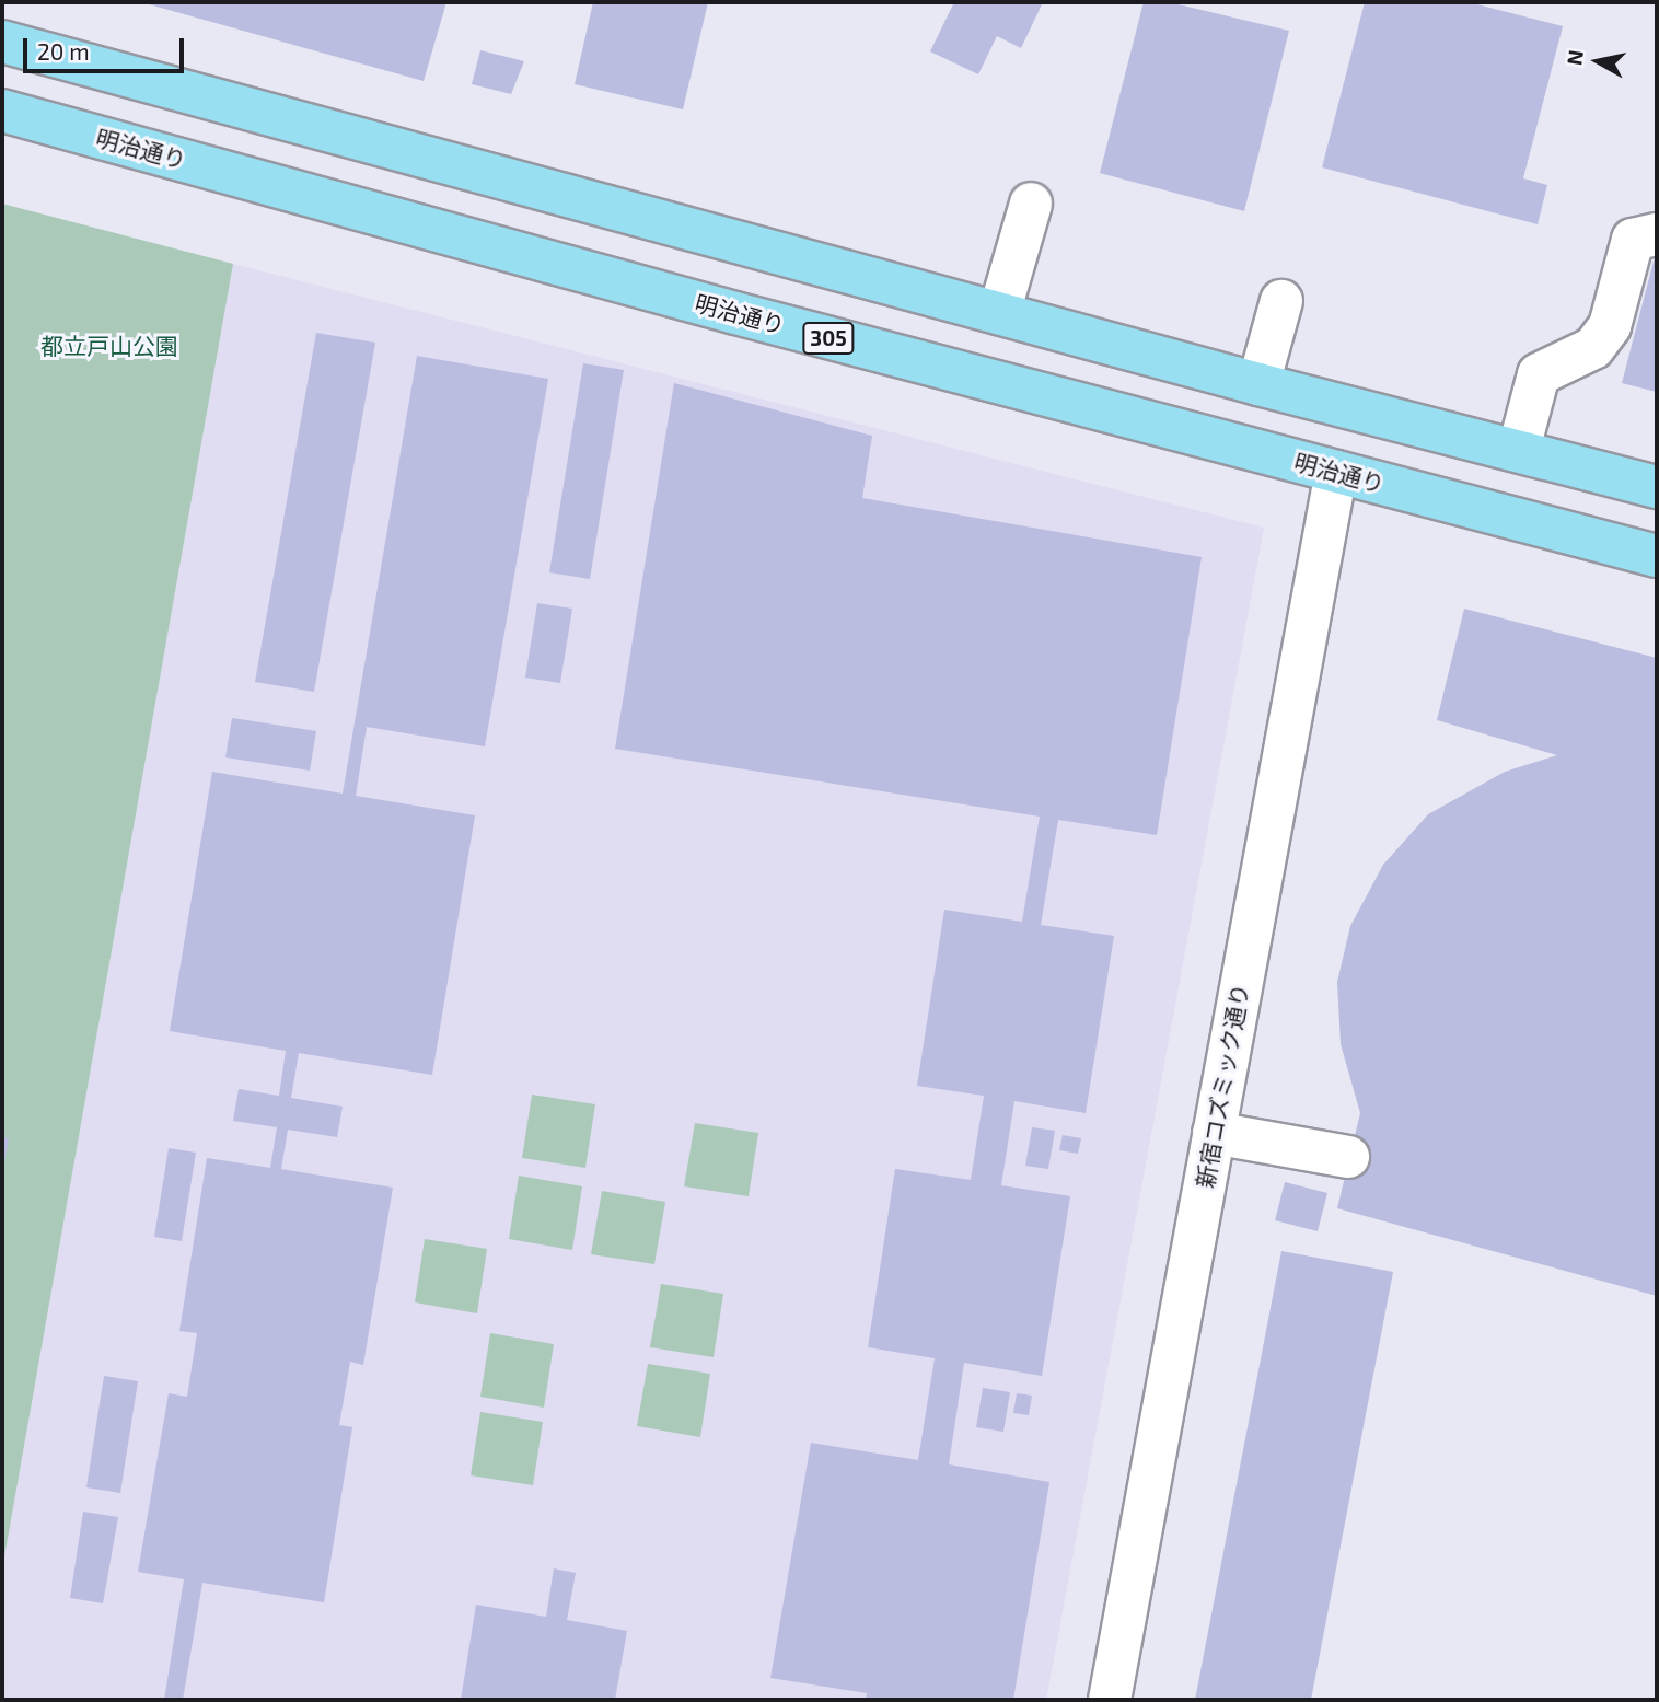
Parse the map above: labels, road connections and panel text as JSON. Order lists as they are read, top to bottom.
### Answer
{
  "streets": {
    "main road": ["明治通り", "305"],
    "street": ["新宿コズミック通り"]
  },
  "crossings": [
    ["明治通り", "新宿コズミック通り"]
  ],
  "parks": ["都立戸山公園"],
  "scale_bar": "20 m",
  "north": "left"
}
